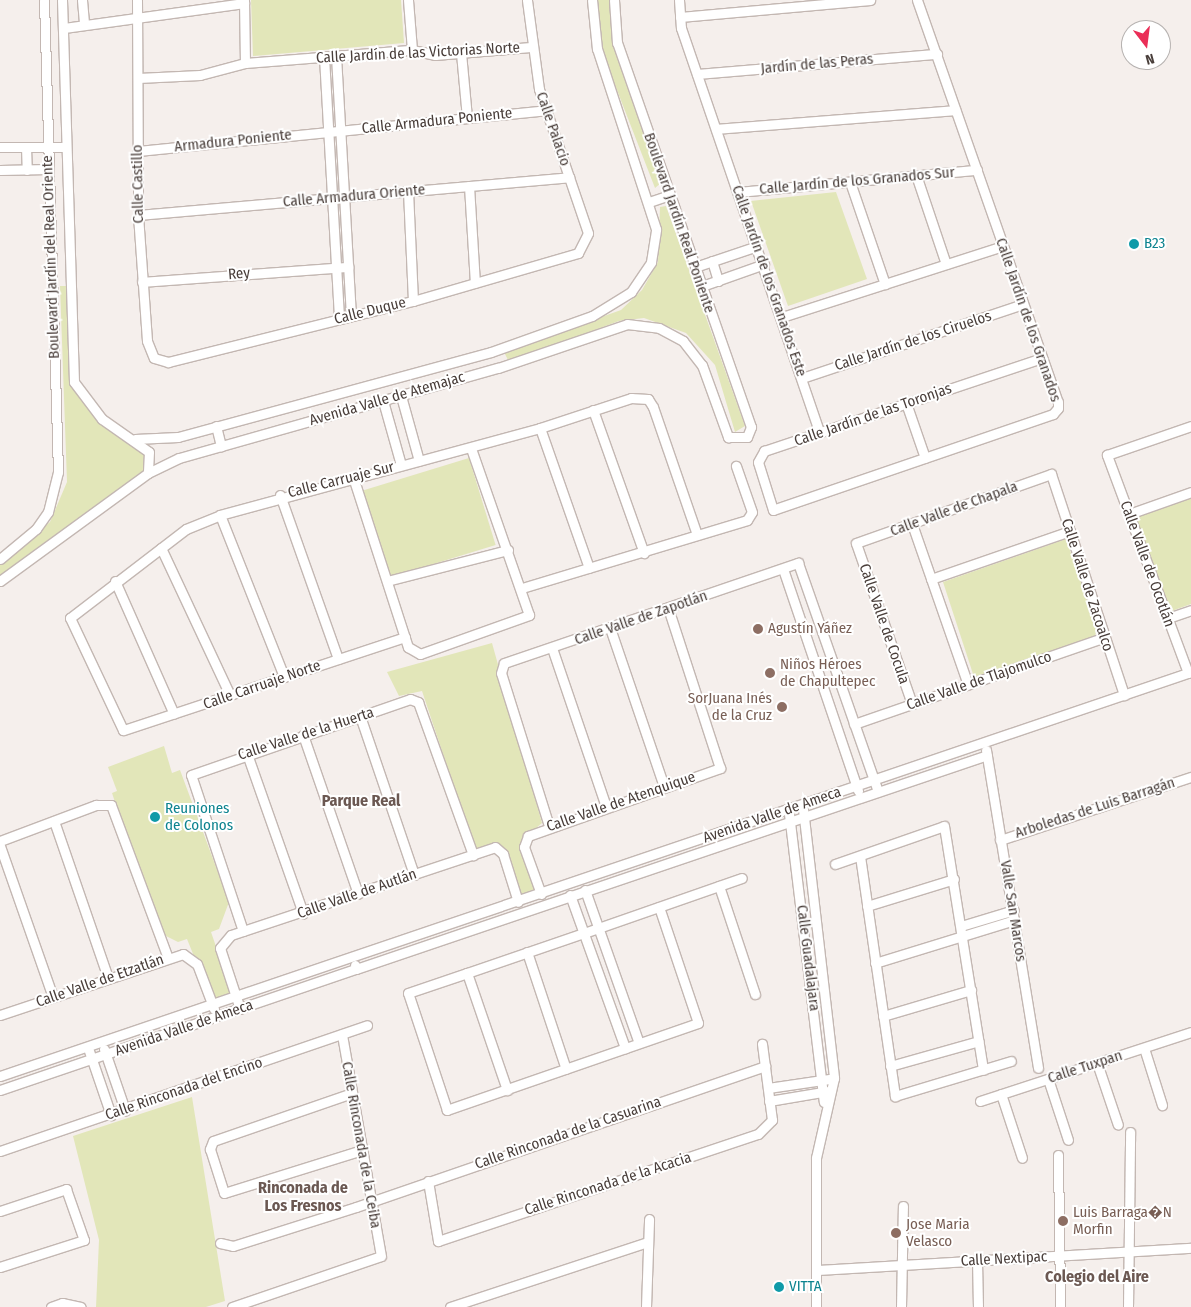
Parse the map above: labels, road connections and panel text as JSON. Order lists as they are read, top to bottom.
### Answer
{
  "streets": {
    "street": [
      "Calle Jardín de las Victorias Norte",
      "Jardín de las Peras",
      "Calle Armadura Poniente",
      "Calle Palacio",
      "Armadura Poniente",
      "Calle Jardín de los Granados Sur",
      "Calle Castillo",
      "Calle Armadura Oriente",
      "Boulevard Jardín Real Poniente",
      "Boulevard Jardín del Real Oriente",
      "Rey",
      "Calle Jardín de los Granados Este",
      "Calle Duque",
      "Calle Jardín de los Granados",
      "Calle Jardín de los Ciruelos",
      "Avenida Valle de Atemajac",
      "Calle Jardín de las Toronjas",
      "Calle Carruaje Sur",
      "Calle Valle de Chapala",
      "Calle Valle de Ocotlán",
      "Calle Valle de Zacoalco",
      "Calle Valle de Zapotlán",
      "Calle Valle de Cocula",
      "Calle Valle de Tlajomulco",
      "Calle Carruaje Norte",
      "Calle Valle de la Huerta",
      "Calle Valle de Atenquique",
      "Arboledas de Luis Barragán",
      "Avenida Valle de Ameca",
      "Calle Valle de Autlán",
      "Valle San Marcos",
      "Calle Guadalajara",
      "Calle Valle de Etzatlán",
      "Calle Tuxpan",
      "Calle Rinconada del Encino",
      "Calle Rinconada de la Casuarina",
      "Calle Rinconada de la Ceiba",
      "Calle Rinconada de la Acacia",
      "Calle Nextipac"
    ]
  },
  "crossings": [
    ["Calle Jardín de las Victorias Norte", "Calle Palacio"],
    ["Calle Jardín de las Victorias Norte", "Calle Castillo"],
    ["Jardín de las Peras", "Calle Jardín de los Granados Este"],
    ["Jardín de las Peras", "Calle Jardín de los Granados"],
    ["Calle Armadura Poniente", "Calle Palacio"],
    ["Calle Armadura Poniente", "Armadura Poniente"],
    ["Calle Palacio", "Calle Armadura Oriente"],
    ["Calle Palacio", "Calle Duque"],
    ["Armadura Poniente", "Calle Castillo"],
    ["Calle Jardín de los Granados Sur", "Calle Jardín de los Granados Este"],
    ["Calle Jardín de los Granados Sur", "Calle Jardín de los Granados"],
    ["Calle Castillo", "Calle Armadura Oriente"],
    ["Calle Castillo", "Rey"],
    ["Calle Castillo", "Calle Duque"],
    ["Boulevard Jardín Real Poniente", "Avenida Valle de Atemajac"],
    ["Boulevard Jardín del Real Oriente", "Avenida Valle de Atemajac"],
    ["Calle Jardín de los Granados Este", "Calle Jardín de los Ciruelos"],
    ["Calle Jardín de los Granados Este", "Calle Jardín de las Toronjas"],
    ["Calle Jardín de los Granados", "Calle Jardín de los Ciruelos"],
    ["Calle Jardín de los Granados", "Calle Jardín de las Toronjas"],
    ["Calle Carruaje Sur", "Calle Carruaje Norte"],
    ["Calle Valle de Chapala", "Calle Valle de Zacoalco"],
    ["Calle Valle de Chapala", "Calle Valle de Cocula"],
    ["Calle Valle de Ocotlán", "Avenida Valle de Ameca"],
    ["Calle Valle de Zacoalco", "Calle Valle de Tlajomulco"],
    ["Calle Valle de Zacoalco", "Avenida Valle de Ameca"],
    ["Calle Valle de Zapotlán", "Calle Valle de Atenquique"],
    ["Calle Valle de Cocula", "Calle Valle de Tlajomulco"],
    ["Calle Valle de la Huerta", "Calle Valle de Autlán"],
    ["Calle Valle de Atenquique", "Avenida Valle de Ameca"],
    ["Arboledas de Luis Barragán", "Valle San Marcos"],
    ["Avenida Valle de Ameca", "Calle Valle de Autlán"],
    ["Avenida Valle de Ameca", "Valle San Marcos"],
    ["Avenida Valle de Ameca", "Calle Guadalajara"],
    ["Avenida Valle de Ameca", "Calle Valle de Etzatlán"],
    ["Calle Guadalajara", "Calle Nextipac"],
    ["Calle Rinconada del Encino", "Calle Rinconada de la Ceiba"],
    ["Calle Rinconada de la Casuarina", "Calle Rinconada de la Ceiba"],
    ["Calle Rinconada de la Casuarina", "Calle Rinconada de la Acacia"]
  ],
  "districts": ["Parque Real", "Rinconada de Los Fresnos", "Colegio del Aire"],
  "places": [
    "B23",
    "Agustín Yáñez",
    "Niños Héroes de Chapultepec",
    "SorJuana Inés de la Cruz",
    "Reuniones de Colonos",
    "Luis Barraga�N Morfin",
    "Jose Maria Velasco",
    "VITTA"
  ],
  "north": "bottom"
}
